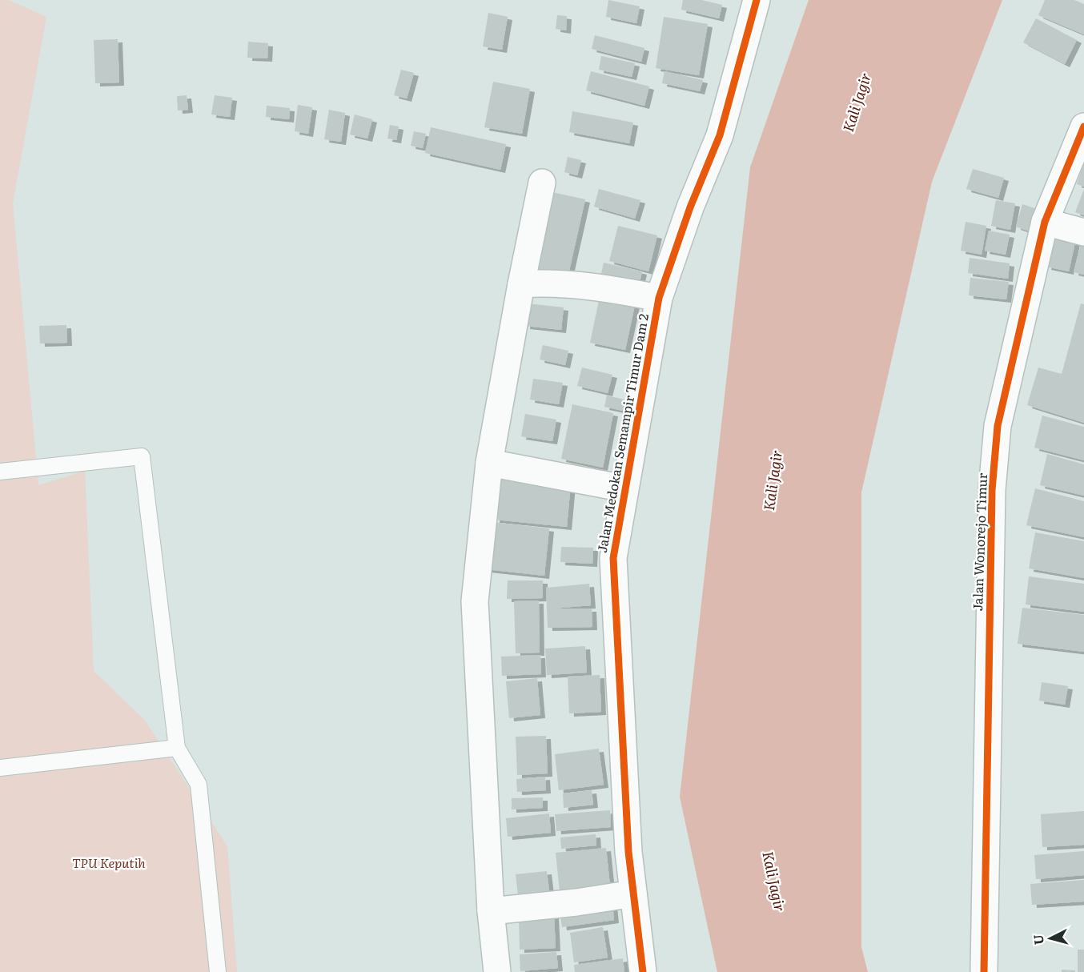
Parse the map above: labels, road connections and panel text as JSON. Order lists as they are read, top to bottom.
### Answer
{
  "streets": {
    "street": ["Jalan Medokan Semampir Timur Dam 2", "Jalan Wonorejo Timur"]
  },
  "water": ["Kali Jagir"],
  "parks": ["TPU Keputih"],
  "north": "left"
}
